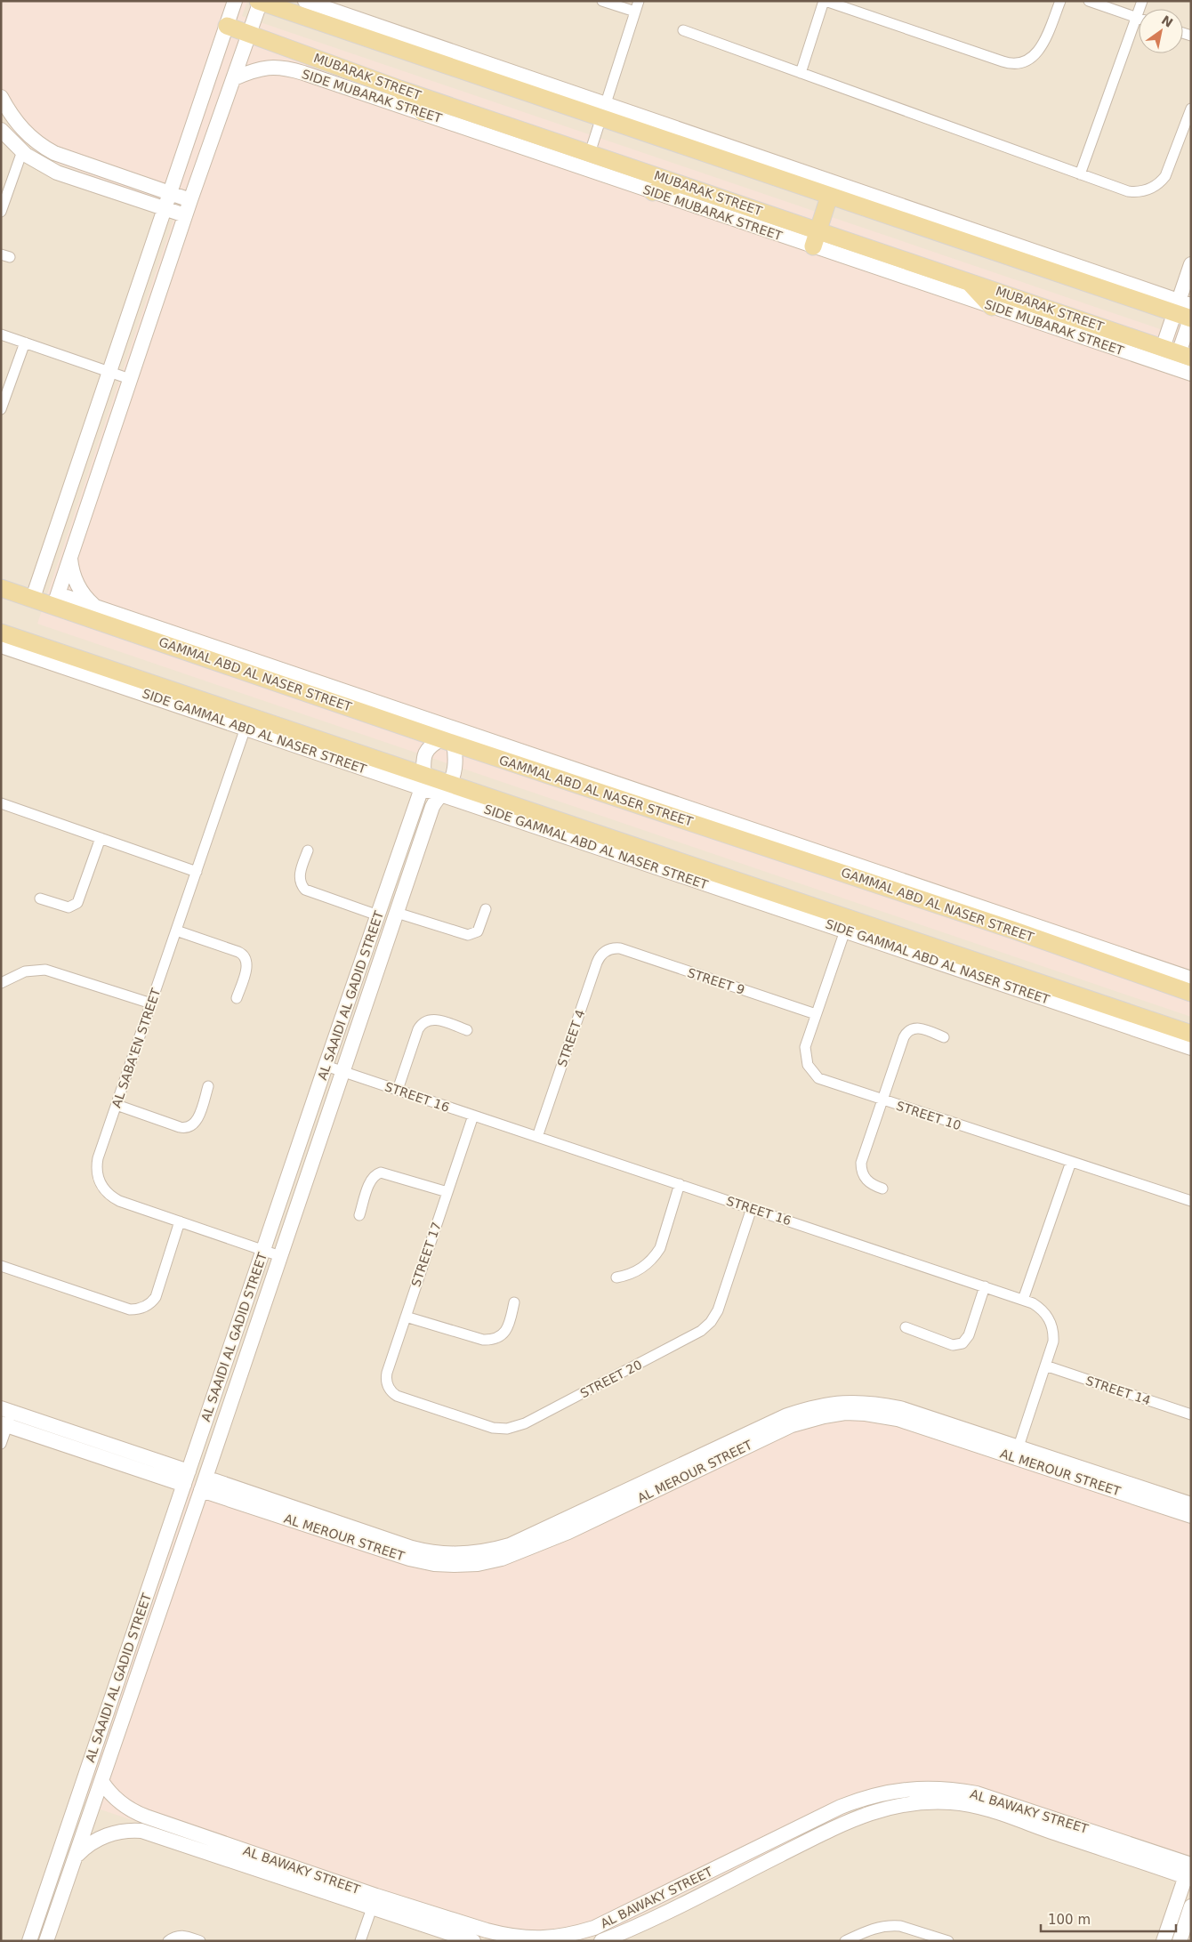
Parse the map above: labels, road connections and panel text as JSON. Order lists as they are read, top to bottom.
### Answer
{
  "streets": {
    "main road": ["MUBARAK STREET", "GAMMAL ABD AL NASER STREET"],
    "street": [
      "SIDE MUBARAK STREET",
      "SIDE GAMMAL ABD AL NASER STREET",
      "STREET 9",
      "AL SAAIDI AL GADID STREET",
      "STREET 4",
      "AL SABA'EN STREET",
      "STREET 16",
      "STREET 10",
      "STREET 17",
      "STREET 20",
      "STREET 14",
      "AL MEROUR STREET",
      "AL BAWAKY STREET"
    ]
  },
  "crossings": [
    ["GAMMAL ABD AL NASER STREET", "AL SAAIDI AL GADID STREET"],
    ["SIDE GAMMAL ABD AL NASER STREET", "AL SAAIDI AL GADID STREET"],
    ["SIDE GAMMAL ABD AL NASER STREET", "AL SABA'EN STREET"],
    ["SIDE GAMMAL ABD AL NASER STREET", "STREET 10"],
    ["STREET 9", "STREET 4"],
    ["STREET 9", "STREET 10"],
    ["AL SAAIDI AL GADID STREET", "AL SABA'EN STREET"],
    ["AL SAAIDI AL GADID STREET", "STREET 16"],
    ["AL SAAIDI AL GADID STREET", "AL MEROUR STREET"],
    ["AL SAAIDI AL GADID STREET", "AL BAWAKY STREET"],
    ["STREET 4", "STREET 16"],
    ["STREET 16", "STREET 17"],
    ["STREET 16", "STREET 20"],
    ["STREET 16", "STREET 14"],
    ["STREET 16", "AL MEROUR STREET"],
    ["STREET 17", "STREET 20"]
  ],
  "scale_bar": "100 m",
  "north": "top right"
}
